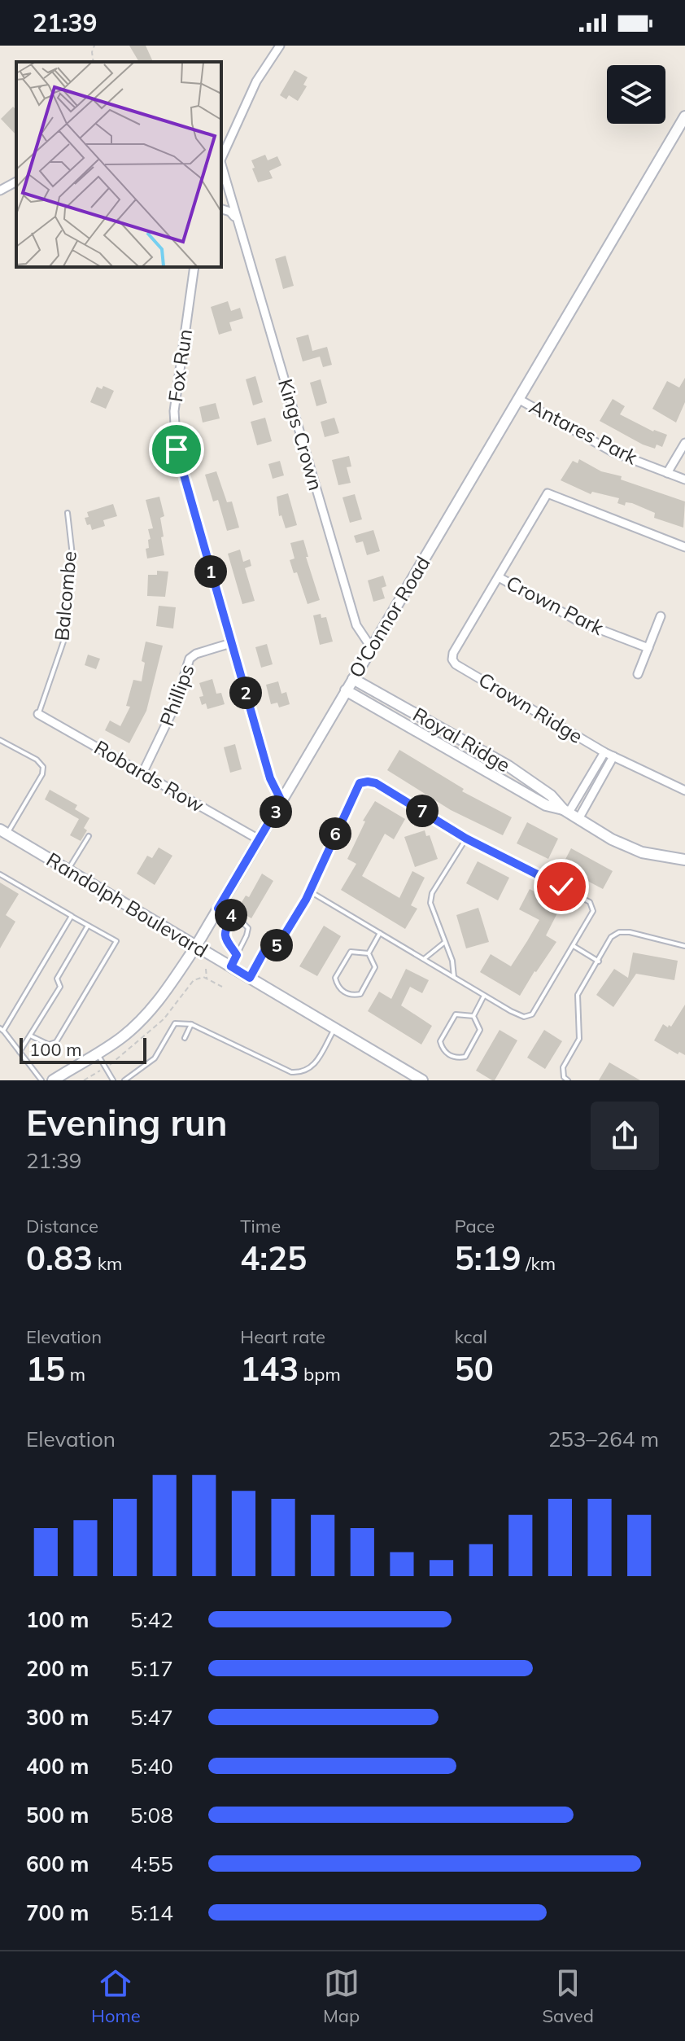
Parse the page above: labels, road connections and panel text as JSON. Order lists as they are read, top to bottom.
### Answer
{
  "streets": {
    "main road": ["O'Connor Road", "Royal Ridge", "Randolph Boulevard"],
    "street": [
      "Fox Run",
      "Antares Park",
      "Kings Crown",
      "Crown Park",
      "Phillips",
      "Crown Ridge",
      "Robards Row"
    ],
    "lane": ["Balcombe"]
  },
  "crossings": [
    ["Fox Run", "O'Connor Road"],
    ["Fox Run", "Phillips"],
    ["Antares Park", "O'Connor Road"],
    ["Kings Crown", "O'Connor Road"],
    ["Balcombe", "Robards Row"],
    ["Crown Park", "Crown Ridge"],
    ["O'Connor Road", "Royal Ridge"],
    ["O'Connor Road", "Robards Row"],
    ["O'Connor Road", "Randolph Boulevard"],
    ["Phillips", "Robards Row"],
    ["Crown Ridge", "Royal Ridge"]
  ],
  "scale_bar": "100 m",
  "page": {
    "status": "21:39",
    "pins": [
      "1",
      "2",
      "7",
      "3",
      "6",
      "4",
      "5"
    ],
    "scale": "100 m",
    "heading": ["Evening run", "21:39"],
    "stats": [
      ["Distance", "0.83 km"],
      ["Time", "4:25"],
      ["Pace", "5:19 /km"],
      ["Elevation", "15 m"],
      ["Heart rate", "143 bpm"],
      ["kcal", "50"]
    ],
    "chart": ["Elevation", "253–264 m"],
    "list": [
      {
        "name": "100 m",
        "note": "5:42"
      },
      {
        "name": "200 m",
        "note": "5:17"
      },
      {
        "name": "300 m",
        "note": "5:47"
      },
      {
        "name": "400 m",
        "note": "5:40"
      },
      {
        "name": "500 m",
        "note": "5:08"
      },
      {
        "name": "600 m",
        "note": "4:55"
      },
      {
        "name": "700 m",
        "note": "5:14"
      }
    ],
    "tabs": ["Home", "Map", "Saved"]
  }
}
